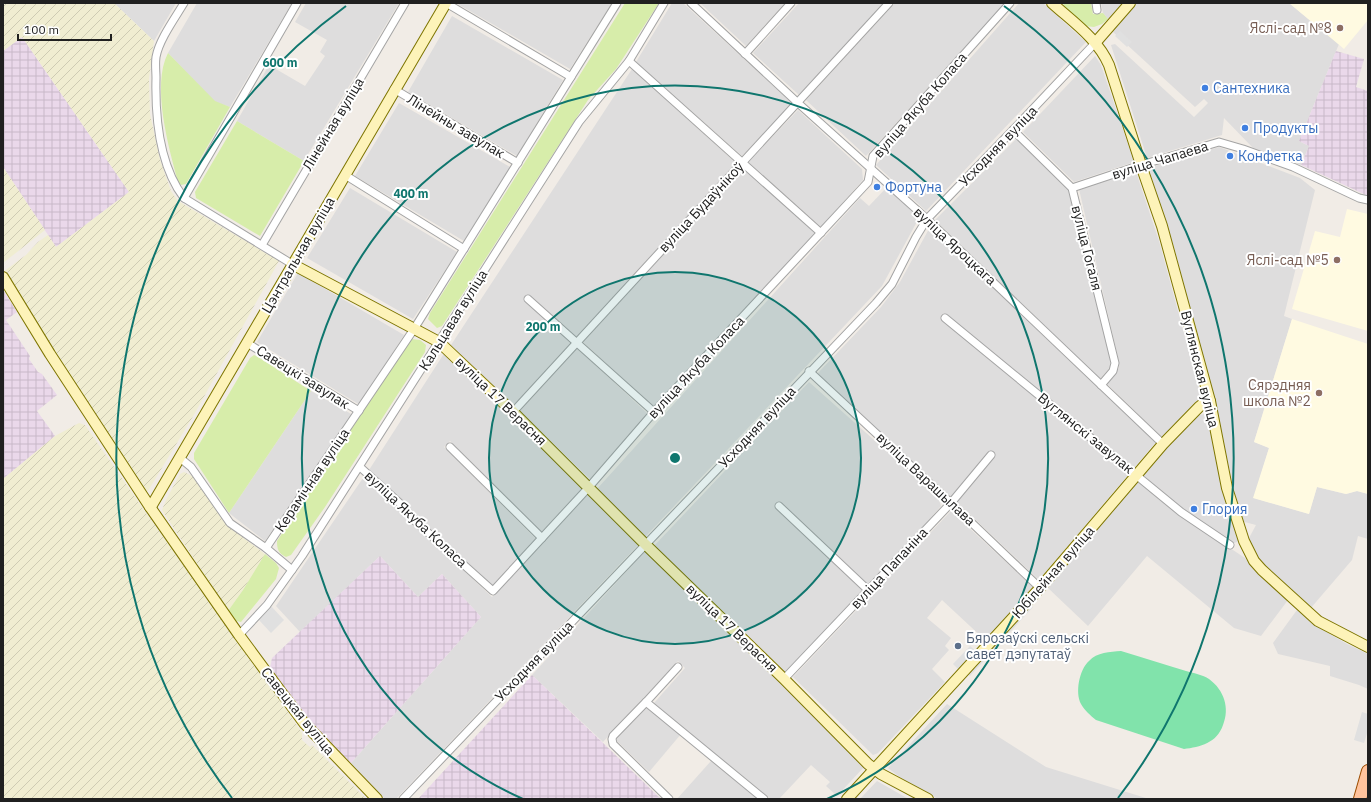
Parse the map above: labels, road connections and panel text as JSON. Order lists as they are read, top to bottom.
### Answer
{
  "streets": {
    "street": [
      "вуліца Якуба Коласа",
      "Лінейная вуліца",
      "Лінейны завулак",
      "Усходняя вуліца",
      "вуліца Чапаева",
      "вуліца Будаўнікоў",
      "вуліца Яроцкага",
      "вуліца Гогаля",
      "Цэнтральная вуліца",
      "Кальцавая вуліца",
      "Вуглянская вуліца",
      "Савецкі завулак",
      "вуліца 17 Верасня",
      "Вуглянскі завулак",
      "вуліца Варашылава",
      "Керамічная вуліца",
      "вуліца Папаніна",
      "Юбілейная вуліца",
      "Савецкая вуліца"
    ]
  },
  "crossings": [
    ["вуліца Якуба Коласа", "вуліца Яроцкага"],
    ["вуліца Якуба Коласа", "Кальцавая вуліца"],
    ["вуліца Якуба Коласа", "вуліца 17 Верасня"],
    ["Лінейная вуліца", "вуліца 17 Верасня"],
    ["Лінейны завулак", "Цэнтральная вуліца"],
    ["Лінейны завулак", "Керамічная вуліца"],
    ["Усходняя вуліца", "вуліца Яроцкага"],
    ["Усходняя вуліца", "вуліца Гогаля"],
    ["Усходняя вуліца", "Вуглянская вуліца"],
    ["Усходняя вуліца", "вуліца 17 Верасня"],
    ["Усходняя вуліца", "вуліца Варашылава"],
    ["вуліца Чапаева", "вуліца Гогаля"],
    ["вуліца Чапаева", "Вуглянская вуліца"],
    ["вуліца Будаўнікоў", "вуліца Яроцкага"],
    ["вуліца Будаўнікоў", "вуліца 17 Верасня"],
    ["вуліца Яроцкага", "вуліца Гогаля"],
    ["вуліца Яроцкага", "Юбілейная вуліца"],
    ["Цэнтральная вуліца", "Савецкі завулак"],
    ["Цэнтральная вуліца", "вуліца 17 Верасня"],
    ["Цэнтральная вуліца", "Савецкая вуліца"],
    ["Кальцавая вуліца", "вуліца 17 Верасня"],
    ["Кальцавая вуліца", "Савецкая вуліца"],
    ["Вуглянская вуліца", "Юбілейная вуліца"],
    ["Савецкі завулак", "Керамічная вуліца"],
    ["вуліца 17 Верасня", "Керамічная вуліца"],
    ["вуліца 17 Верасня", "вуліца Папаніна"],
    ["вуліца 17 Верасня", "Юбілейная вуліца"],
    ["Вуглянскі завулак", "Юбілейная вуліца"],
    ["вуліца Варашылава", "вуліца Папаніна"],
    ["вуліца Варашылава", "Юбілейная вуліца"]
  ],
  "places": [
    "Яслі-сад №8",
    "Сантехника",
    "Продукты",
    "Конфетка",
    "Фортуна",
    "Яслі-сад №5",
    "Сярэдняя школа №2",
    "Глория",
    "Бярозаўскі сельскі савет дэпутатаў"
  ],
  "scale_bar": "100 m",
  "rings": ["600 m", "400 m", "200 m"]
}
